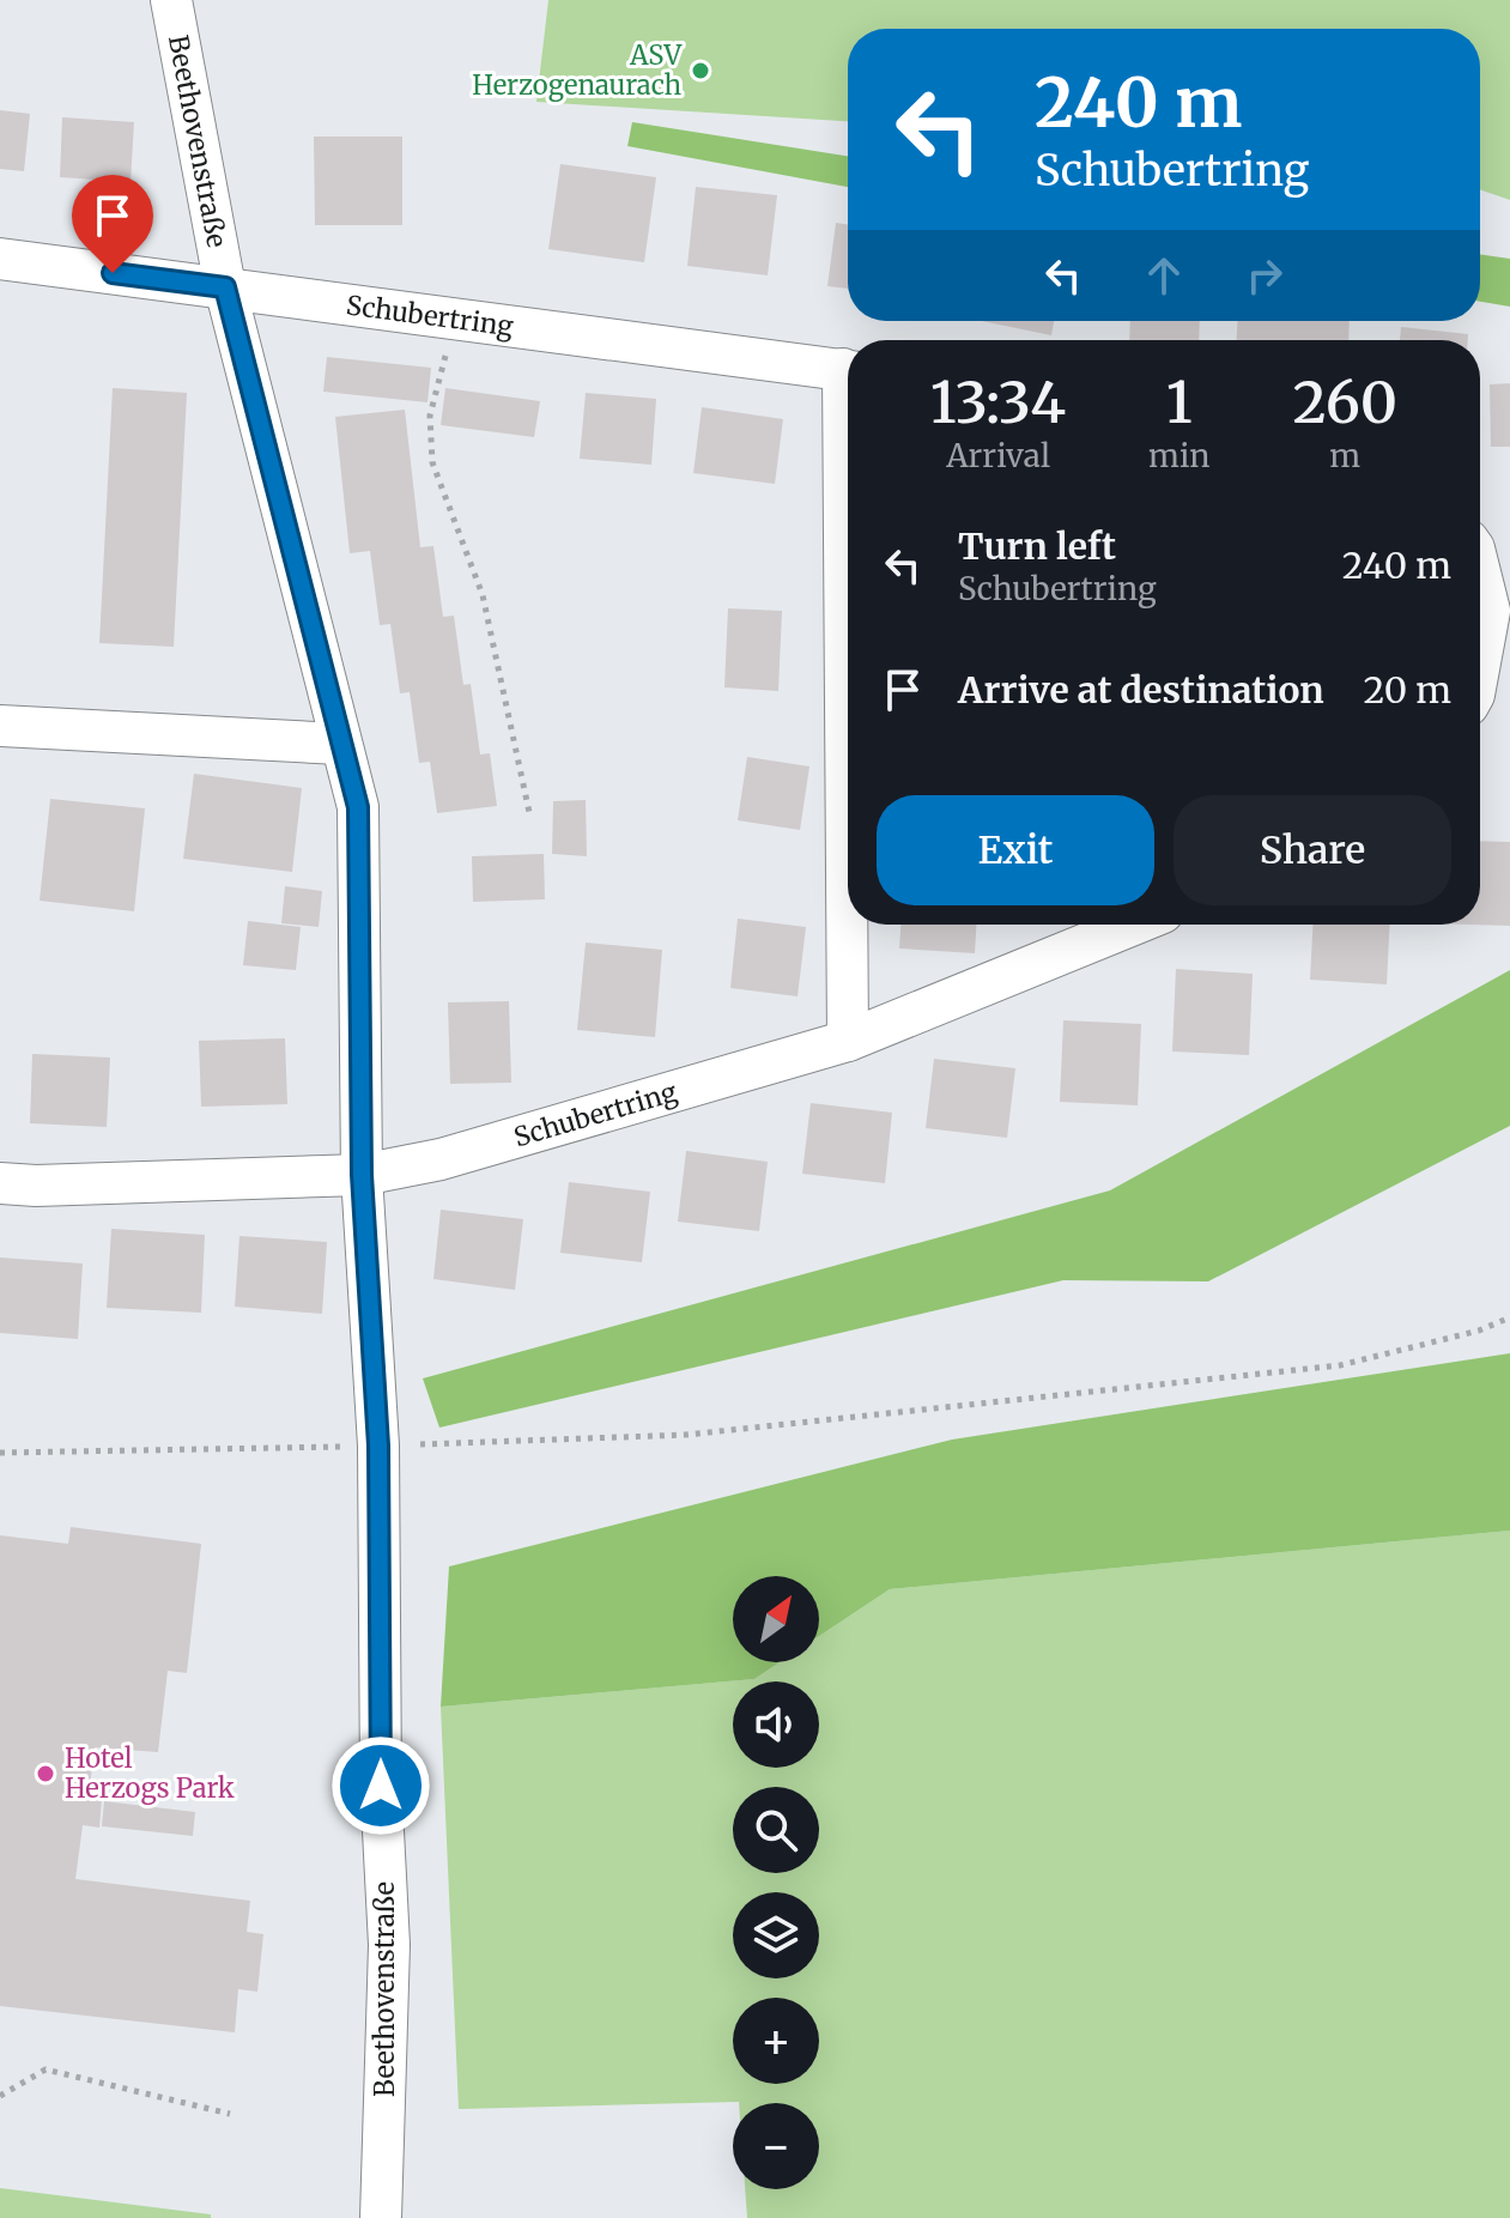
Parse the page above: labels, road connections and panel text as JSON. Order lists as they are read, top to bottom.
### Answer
{
  "streets": {
    "street": ["Beethovenstraße", "Schubertring"]
  },
  "crossings": [
    ["Beethovenstraße", "Schubertring"]
  ],
  "places": ["ASV Herzogenaurach", "Hotel Herzogs Park"],
  "north": "top right",
  "page": {
    "turn": ["240 m", "Schubertring"],
    "eta": [
      "13:34",
      "Arrival",
      "1",
      "min",
      "260",
      "m"
    ],
    "list": [
      {
        "name": "Turn left",
        "note": "Schubertring",
        "value": "240 m"
      },
      {
        "name": "Arrive at destination",
        "value": "20 m"
      }
    ],
    "buttons": ["Exit", "Share"],
    "map_buttons": ["+", "−"]
  }
}
